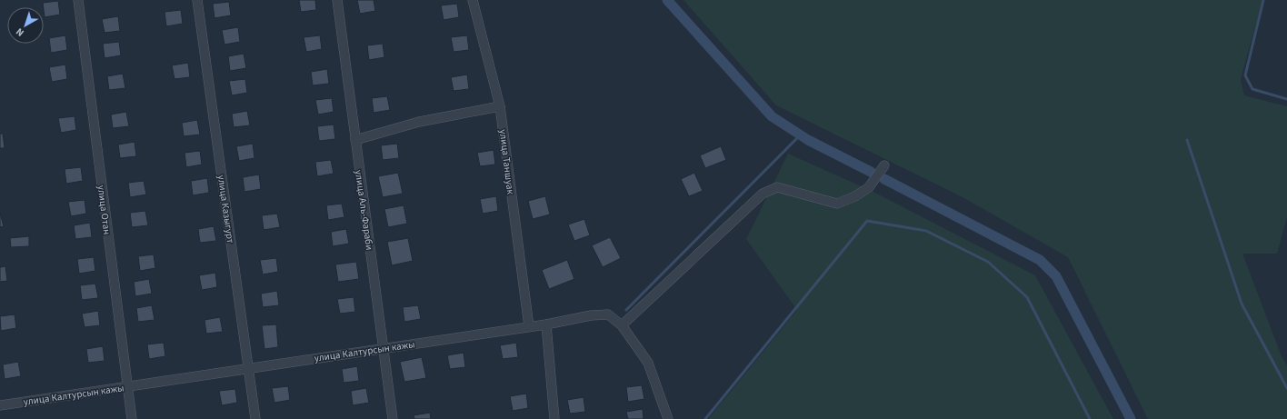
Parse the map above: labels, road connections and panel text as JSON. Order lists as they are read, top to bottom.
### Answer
{
  "streets": {
    "street": [
      "улица Таншуак",
      "улица Казыгурт",
      "улица Отан",
      "улица Аль-Фараби",
      "улица Калтурсын кажы"
    ]
  },
  "crossings": [
    ["улица Таншуак", "улица Калтурсын кажы"],
    ["улица Казыгурт", "улица Калтурсын кажы"],
    ["улица Отан", "улица Калтурсын кажы"],
    ["улица Аль-Фараби", "улица Калтурсын кажы"]
  ],
  "north": "bottom left"
}
